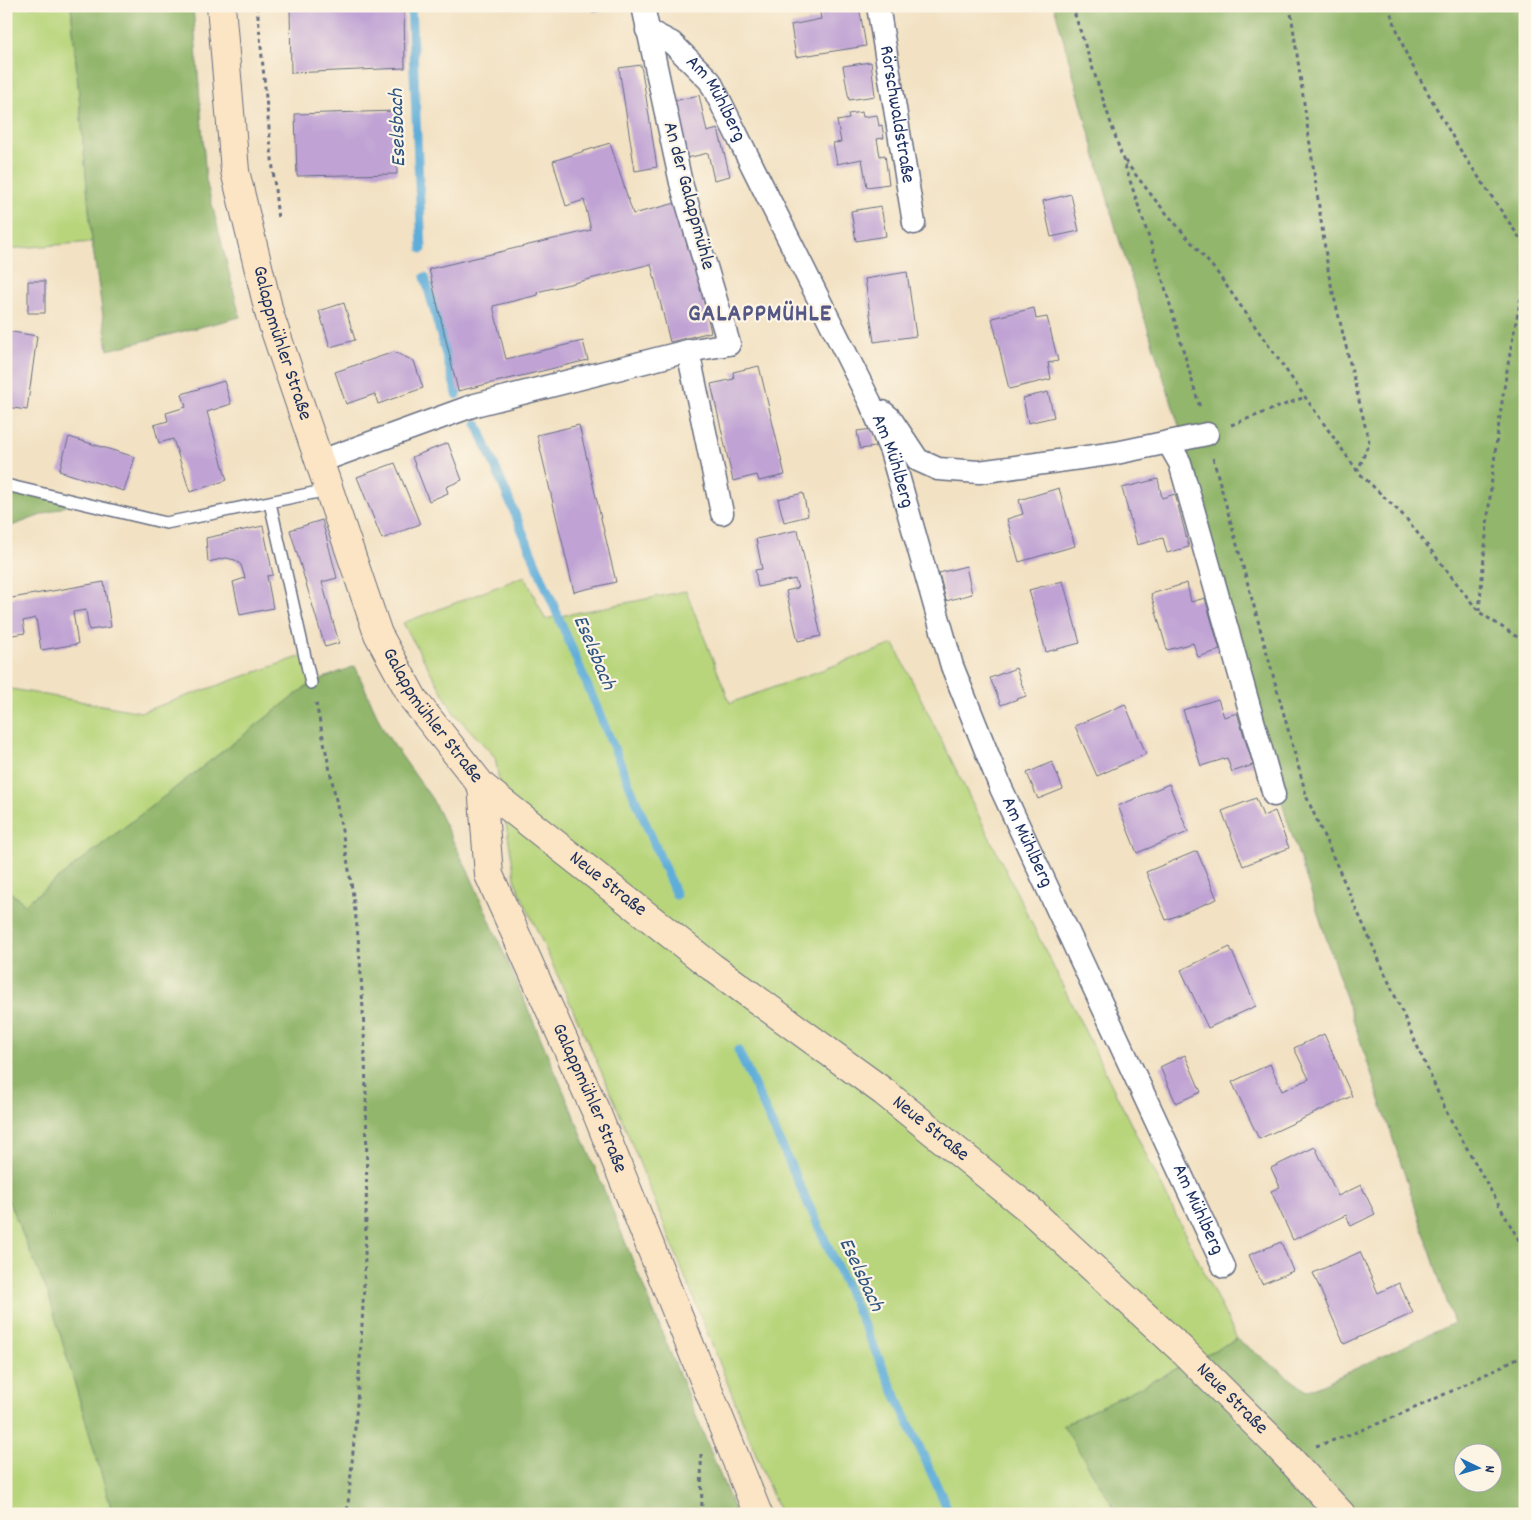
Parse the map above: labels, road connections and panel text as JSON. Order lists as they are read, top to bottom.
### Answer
{
  "streets": {
    "main road": ["Galappmühler Straße", "Neue Straße"],
    "street": ["Am Mühlberg", "Rörschwaldstraße", "An der Galappmühle"]
  },
  "crossings": [
    ["Am Mühlberg", "An der Galappmühle"],
    ["An der Galappmühle", "Galappmühler Straße"],
    ["Galappmühler Straße", "Neue Straße"]
  ],
  "districts": ["GALAPPMÜHLE"],
  "water": ["Eselsbach"],
  "north": "right"
}
